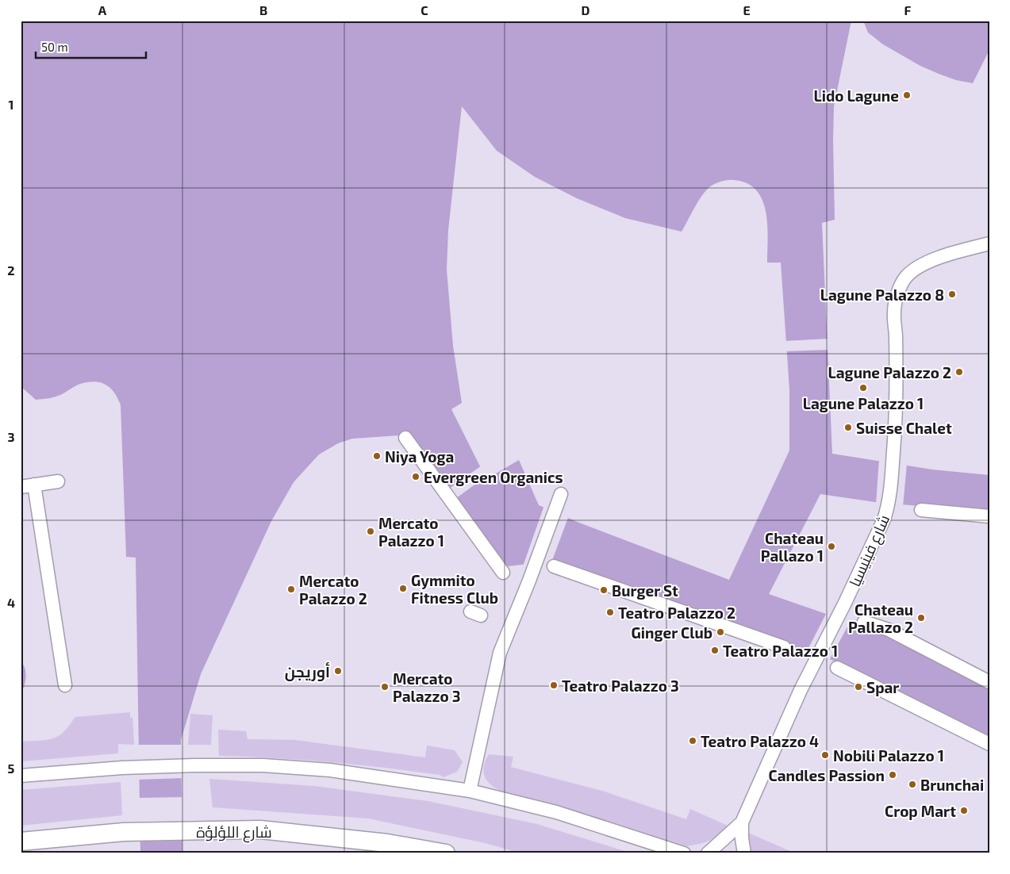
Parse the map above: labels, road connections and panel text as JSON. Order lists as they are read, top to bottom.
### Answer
{
  "streets": {
    "main road": ["شارع اللؤلؤة"],
    "street": ["شارع فينيسيا"]
  },
  "places": [
    "Lido Lagune",
    "Lagune Palazzo 8",
    "Lagune Palazzo 2",
    "Lagune Palazzo 1",
    "Suisse Chalet",
    "Niya Yoga",
    "Evergreen Organics",
    "Mercato Palazzo 1",
    "Chateau Pallazo 1",
    "Gymmito Fitness Club",
    "Mercato Palazzo 2",
    "Burger St",
    "Teatro Palazzo 2",
    "Chateau Pallazo 2",
    "Ginger Club",
    "Teatro Palazzo 1",
    "أوريجن",
    "Teatro Palazzo 3",
    "Mercato Palazzo 3",
    "Spar",
    "Teatro Palazzo 4",
    "Nobili Palazzo 1",
    "Candles Passion",
    "Brunchai",
    "Crop Mart"
  ],
  "scale_bar": "50 m",
  "grid": {
    "columns": [
      "A",
      "B",
      "C",
      "D",
      "E",
      "F"
    ],
    "rows": [
      "1",
      "2",
      "3",
      "4",
      "5"
    ]
  }
}
